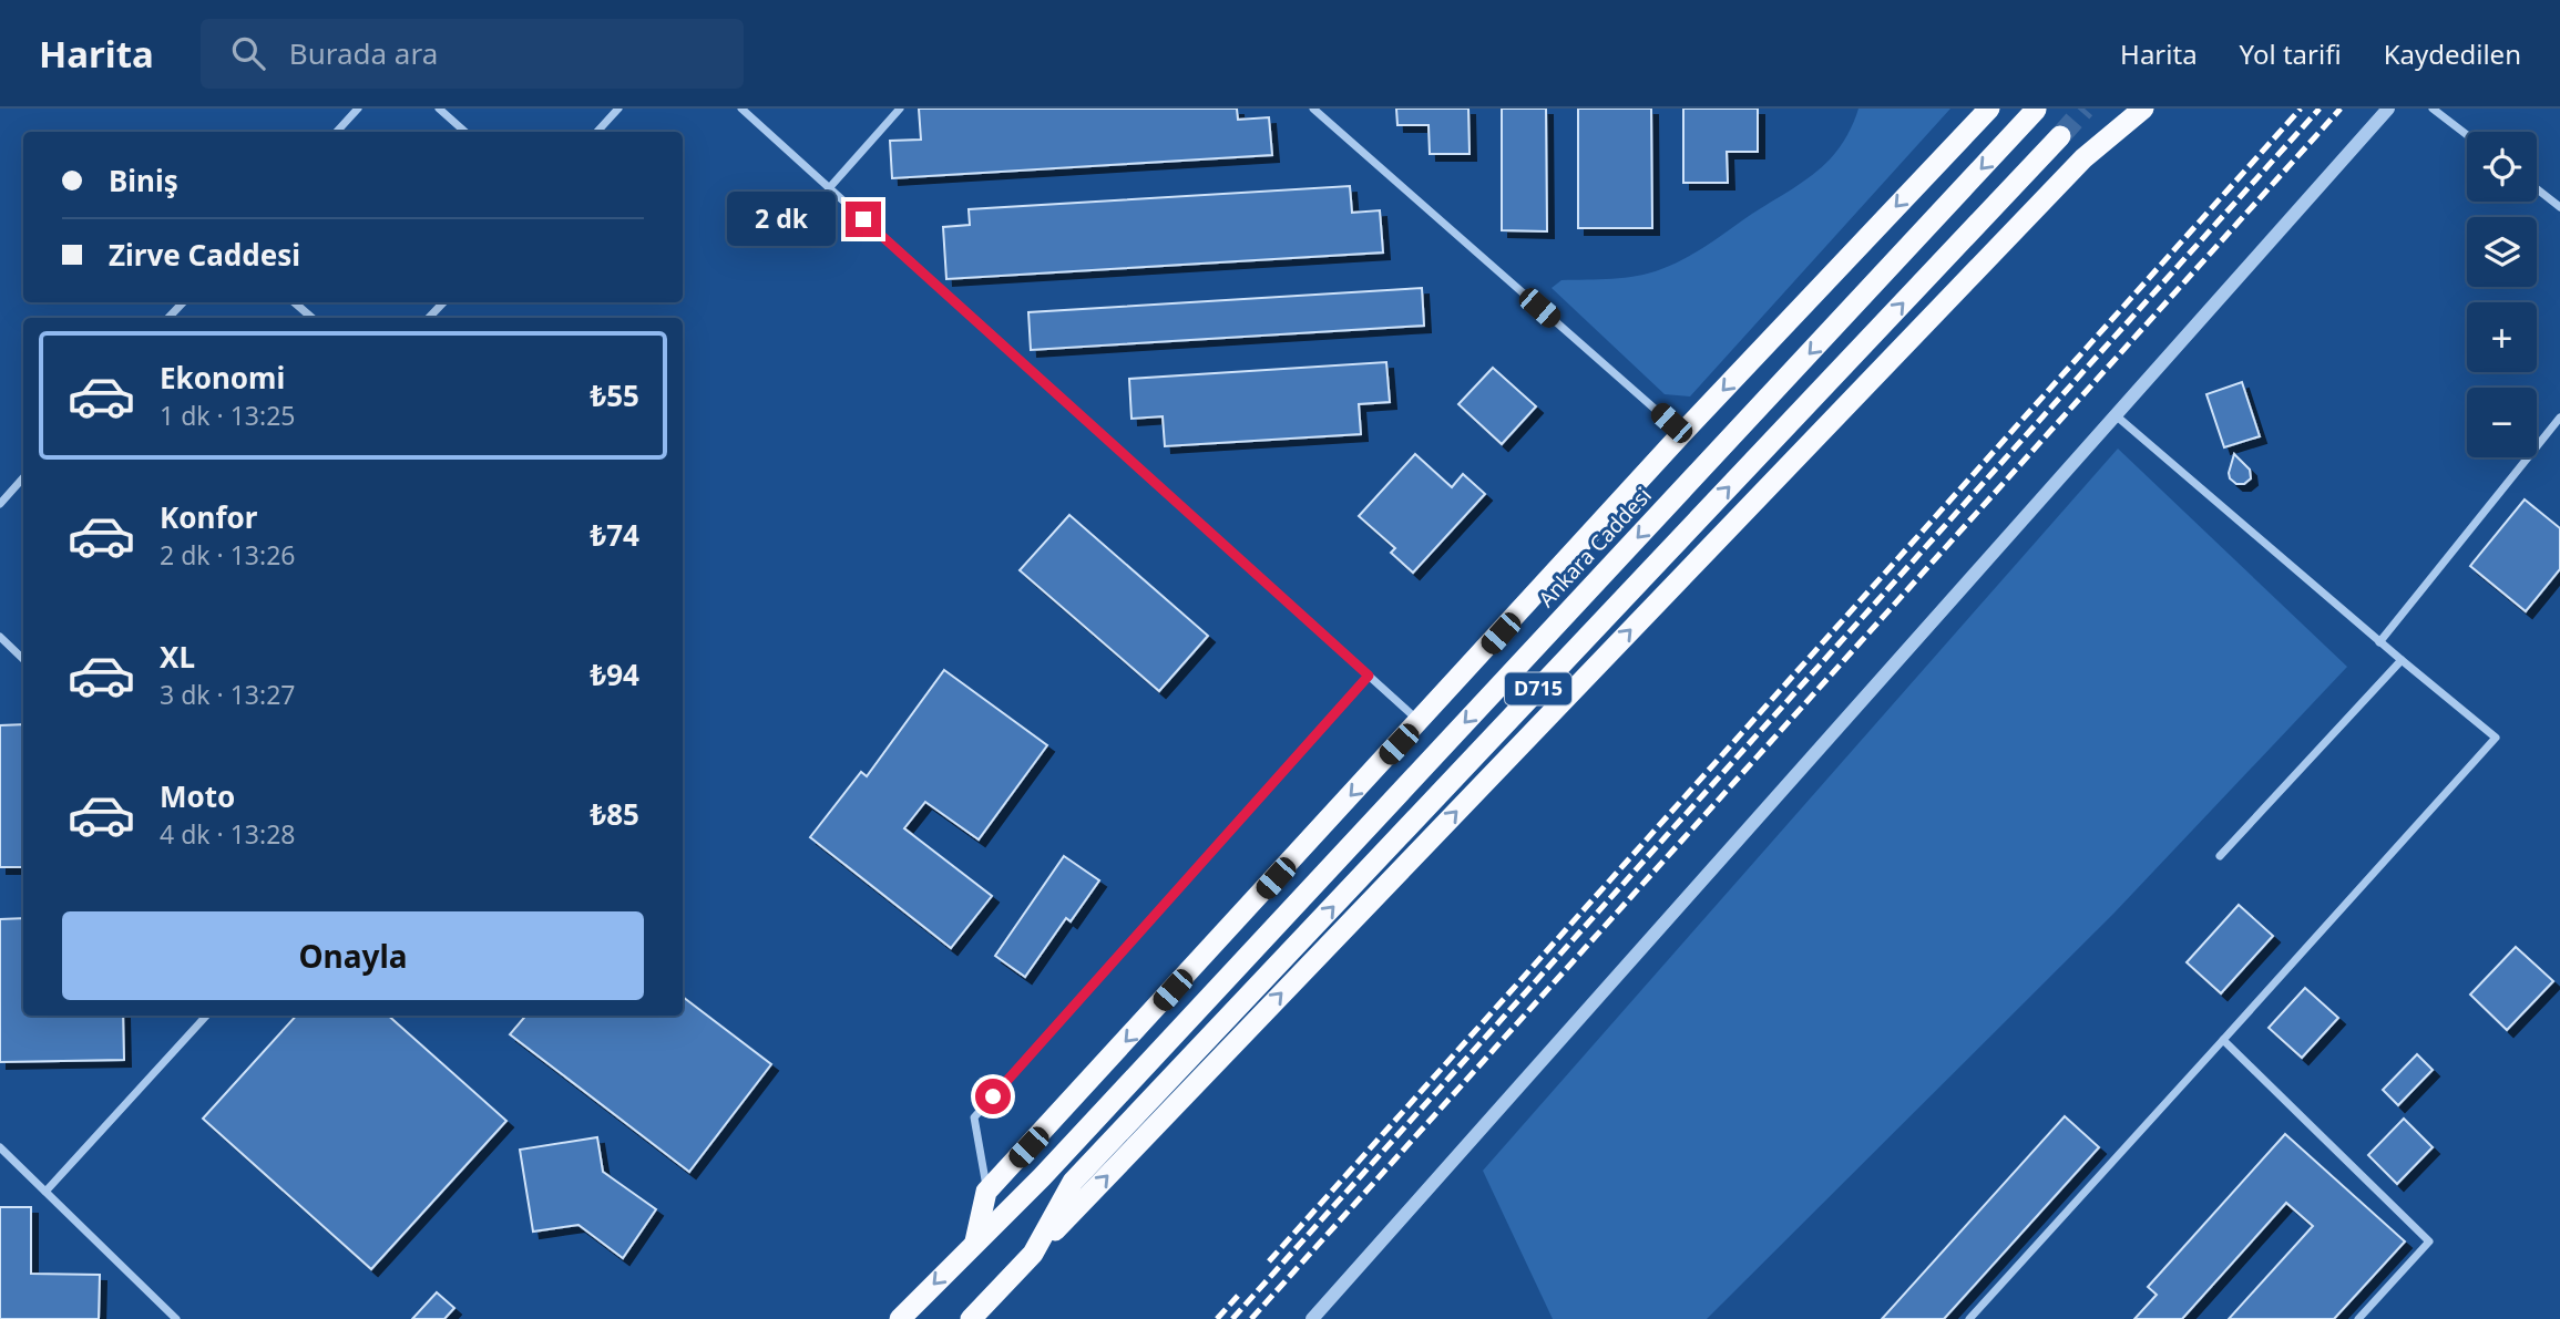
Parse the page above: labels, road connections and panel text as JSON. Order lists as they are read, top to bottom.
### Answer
{
  "streets": {
    "highway": ["Ankara Caddesi", "D715"]
  },
  "crossings": [
    ["Ankara Caddesi", "D715"]
  ],
  "page": {
    "header": "Harita",
    "search": "Burada ara",
    "nav": ["Harita", "Yol tarifi", "Kaydedilen"],
    "map_buttons": ["+", "−"],
    "banner": ["Biniş", "Zirve Caddesi"],
    "bubble": "2 dk",
    "list": [
      {
        "name": "Ekonomi",
        "note": "1 dk · 13:25",
        "value": "₺55"
      },
      {
        "name": "Konfor",
        "note": "2 dk · 13:26",
        "value": "₺74"
      },
      {
        "name": "XL",
        "note": "3 dk · 13:27",
        "value": "₺94"
      },
      {
        "name": "Moto",
        "note": "4 dk · 13:28",
        "value": "₺85"
      }
    ],
    "buttons": "Onayla"
  }
}
